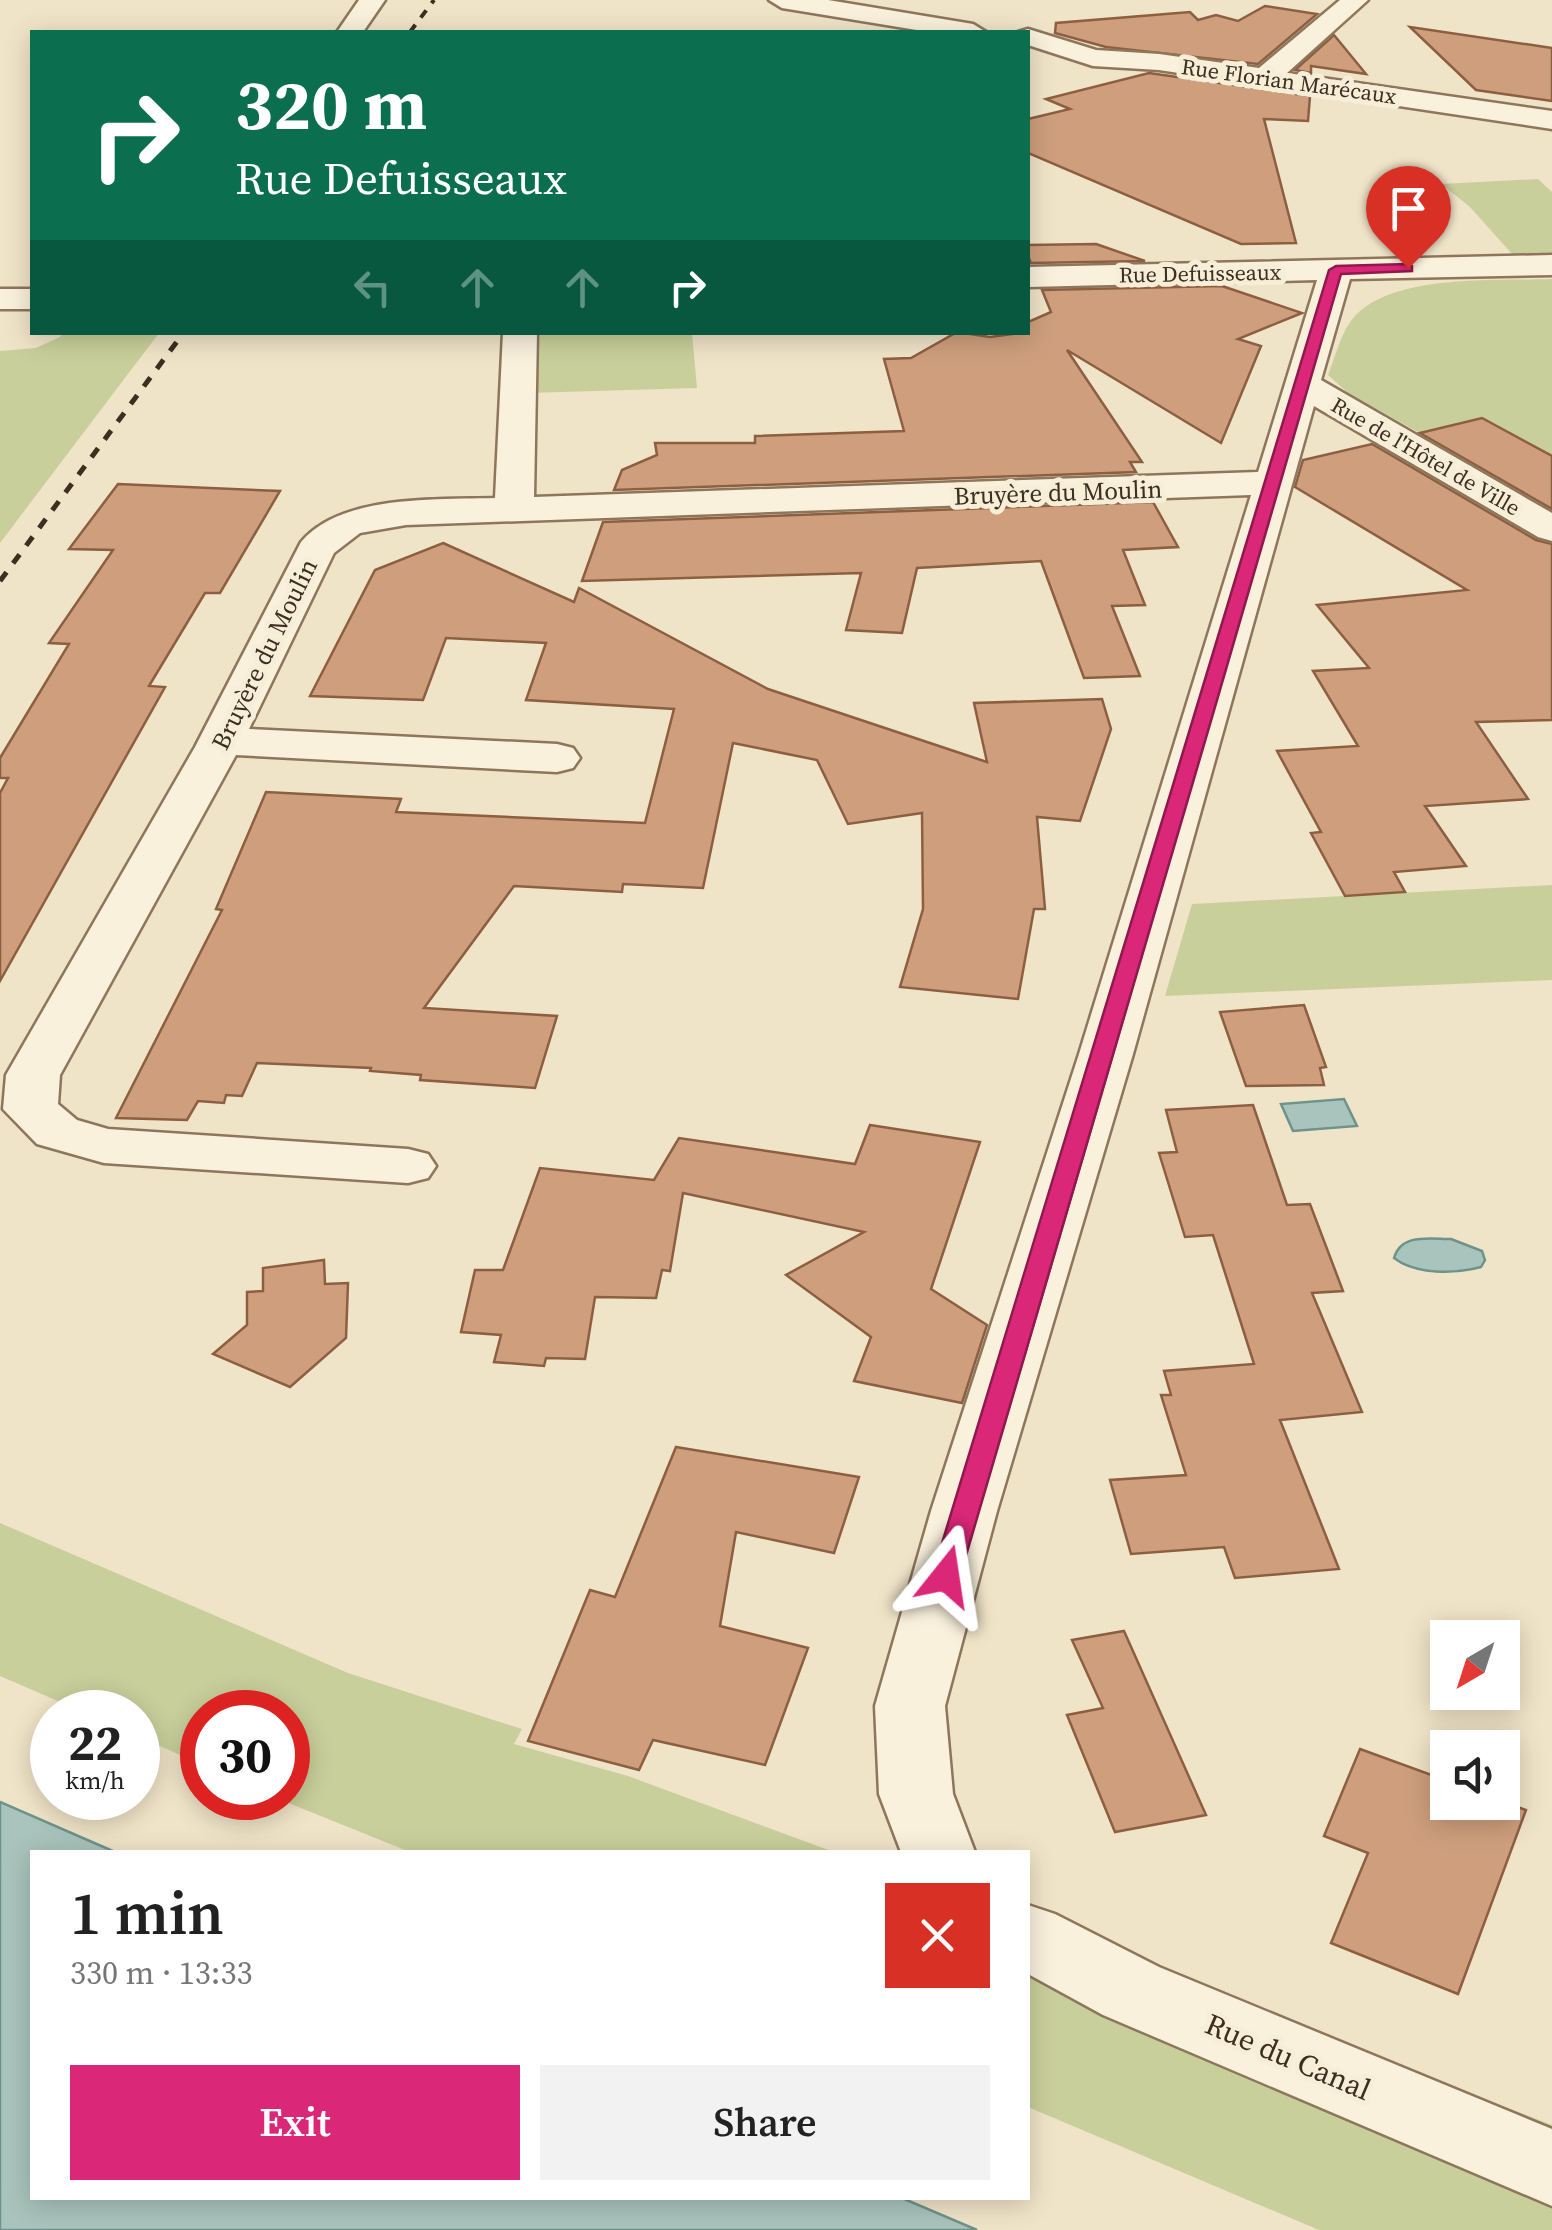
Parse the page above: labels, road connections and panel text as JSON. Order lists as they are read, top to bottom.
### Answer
{
  "streets": {
    "street": [
      "Rue Florian Marécaux",
      "Rue Defuisseaux",
      "Rue de l'Hôtel de Ville",
      "Bruyère du Moulin",
      "Rue du Canal"
    ]
  },
  "north": "bottom left",
  "page": {
    "turn": ["320 m", "Rue Defuisseaux"],
    "speed": "22 km/h",
    "limit": "30",
    "heading": ["1 min", "330 m · 13:33"],
    "buttons": ["Exit", "Share"]
  }
}
